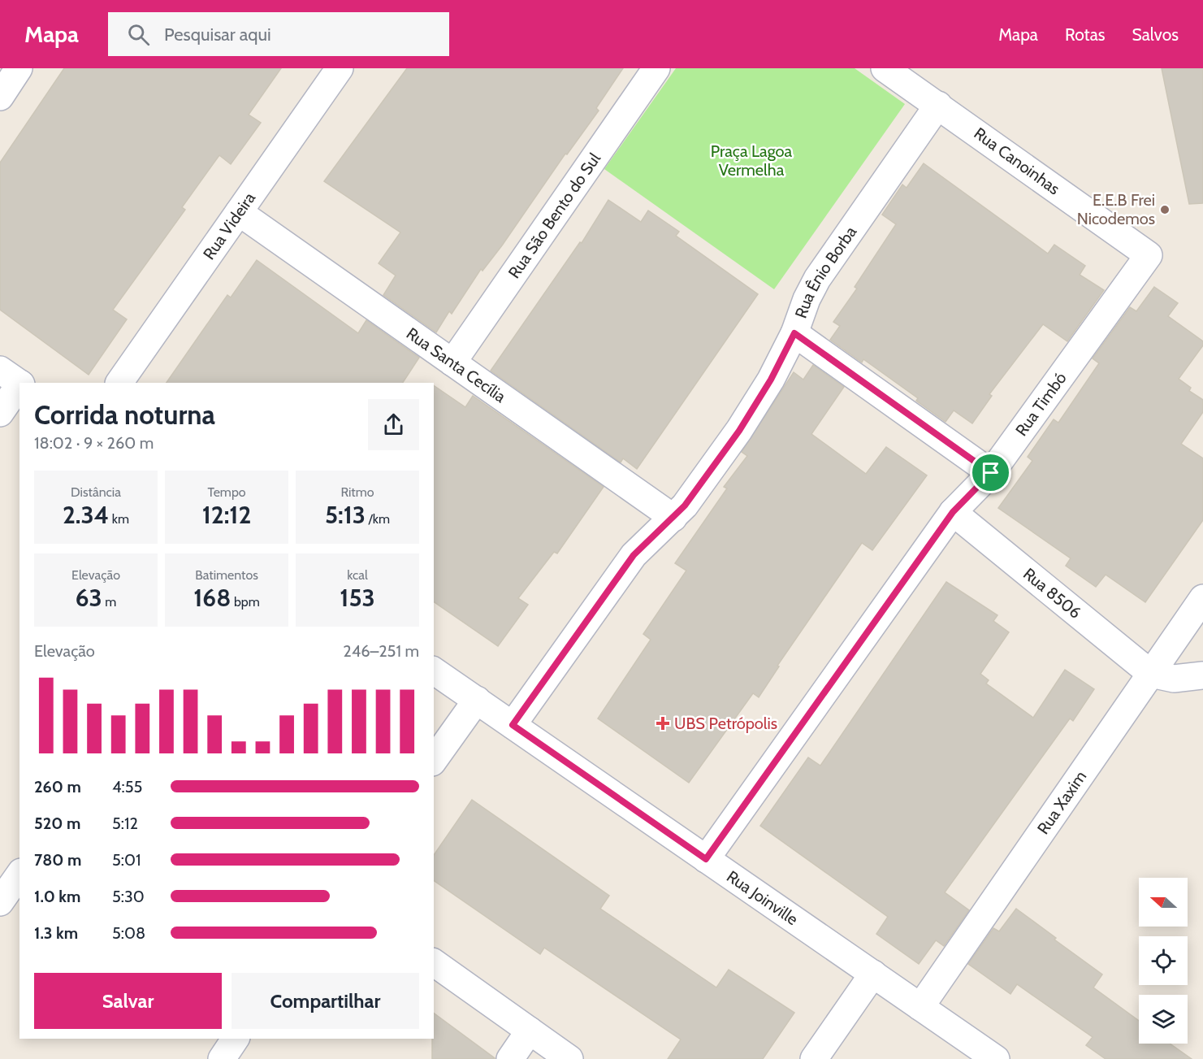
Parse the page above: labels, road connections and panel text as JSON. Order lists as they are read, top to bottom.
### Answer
{
  "streets": {
    "street": [
      "Rua Canoinhas",
      "Rua São Bento do Sul",
      "Rua Videira",
      "Rua Ênio Borba",
      "Rua Santa Cecília",
      "Rua Timbó",
      "Rua 8506",
      "Rua Xaxim",
      "Rua Joinville"
    ]
  },
  "crossings": [
    ["Rua Canoinhas", "Rua Ênio Borba"],
    ["Rua Canoinhas", "Rua Timbó"],
    ["Rua São Bento do Sul", "Rua Santa Cecília"],
    ["Rua Videira", "Rua Santa Cecília"],
    ["Rua Ênio Borba", "Rua Santa Cecília"],
    ["Rua Ênio Borba", "Rua Joinville"],
    ["Rua Timbó", "Rua 8506"],
    ["Rua Timbó", "Rua Joinville"],
    ["Rua 8506", "Rua Xaxim"],
    ["Rua Xaxim", "Rua Joinville"]
  ],
  "parks": ["Praça Lagoa Vermelha"],
  "places": {
    "other": ["E.E.B Frei Nicodemos"],
    "health": ["UBS Petrópolis"]
  },
  "north": "left",
  "page": {
    "header": "Mapa",
    "search": "Pesquisar aqui",
    "nav": ["Mapa", "Rotas", "Salvos"],
    "heading": ["Corrida noturna", "18:02 · 9 × 260 m"],
    "stats": [
      ["Distância", "2.34 km"],
      ["Tempo", "12:12"],
      ["Ritmo", "5:13 /km"],
      ["Elevação", "63 m"],
      ["Batimentos", "168 bpm"],
      ["kcal", "153"]
    ],
    "chart": ["Elevação", "246–251 m"],
    "list": [
      {
        "name": "260 m",
        "note": "4:55"
      },
      {
        "name": "520 m",
        "note": "5:12"
      },
      {
        "name": "780 m",
        "note": "5:01"
      },
      {
        "name": "1.0 km",
        "note": "5:30"
      },
      {
        "name": "1.3 km",
        "note": "5:08"
      }
    ],
    "buttons": ["Salvar", "Compartilhar"]
  }
}
